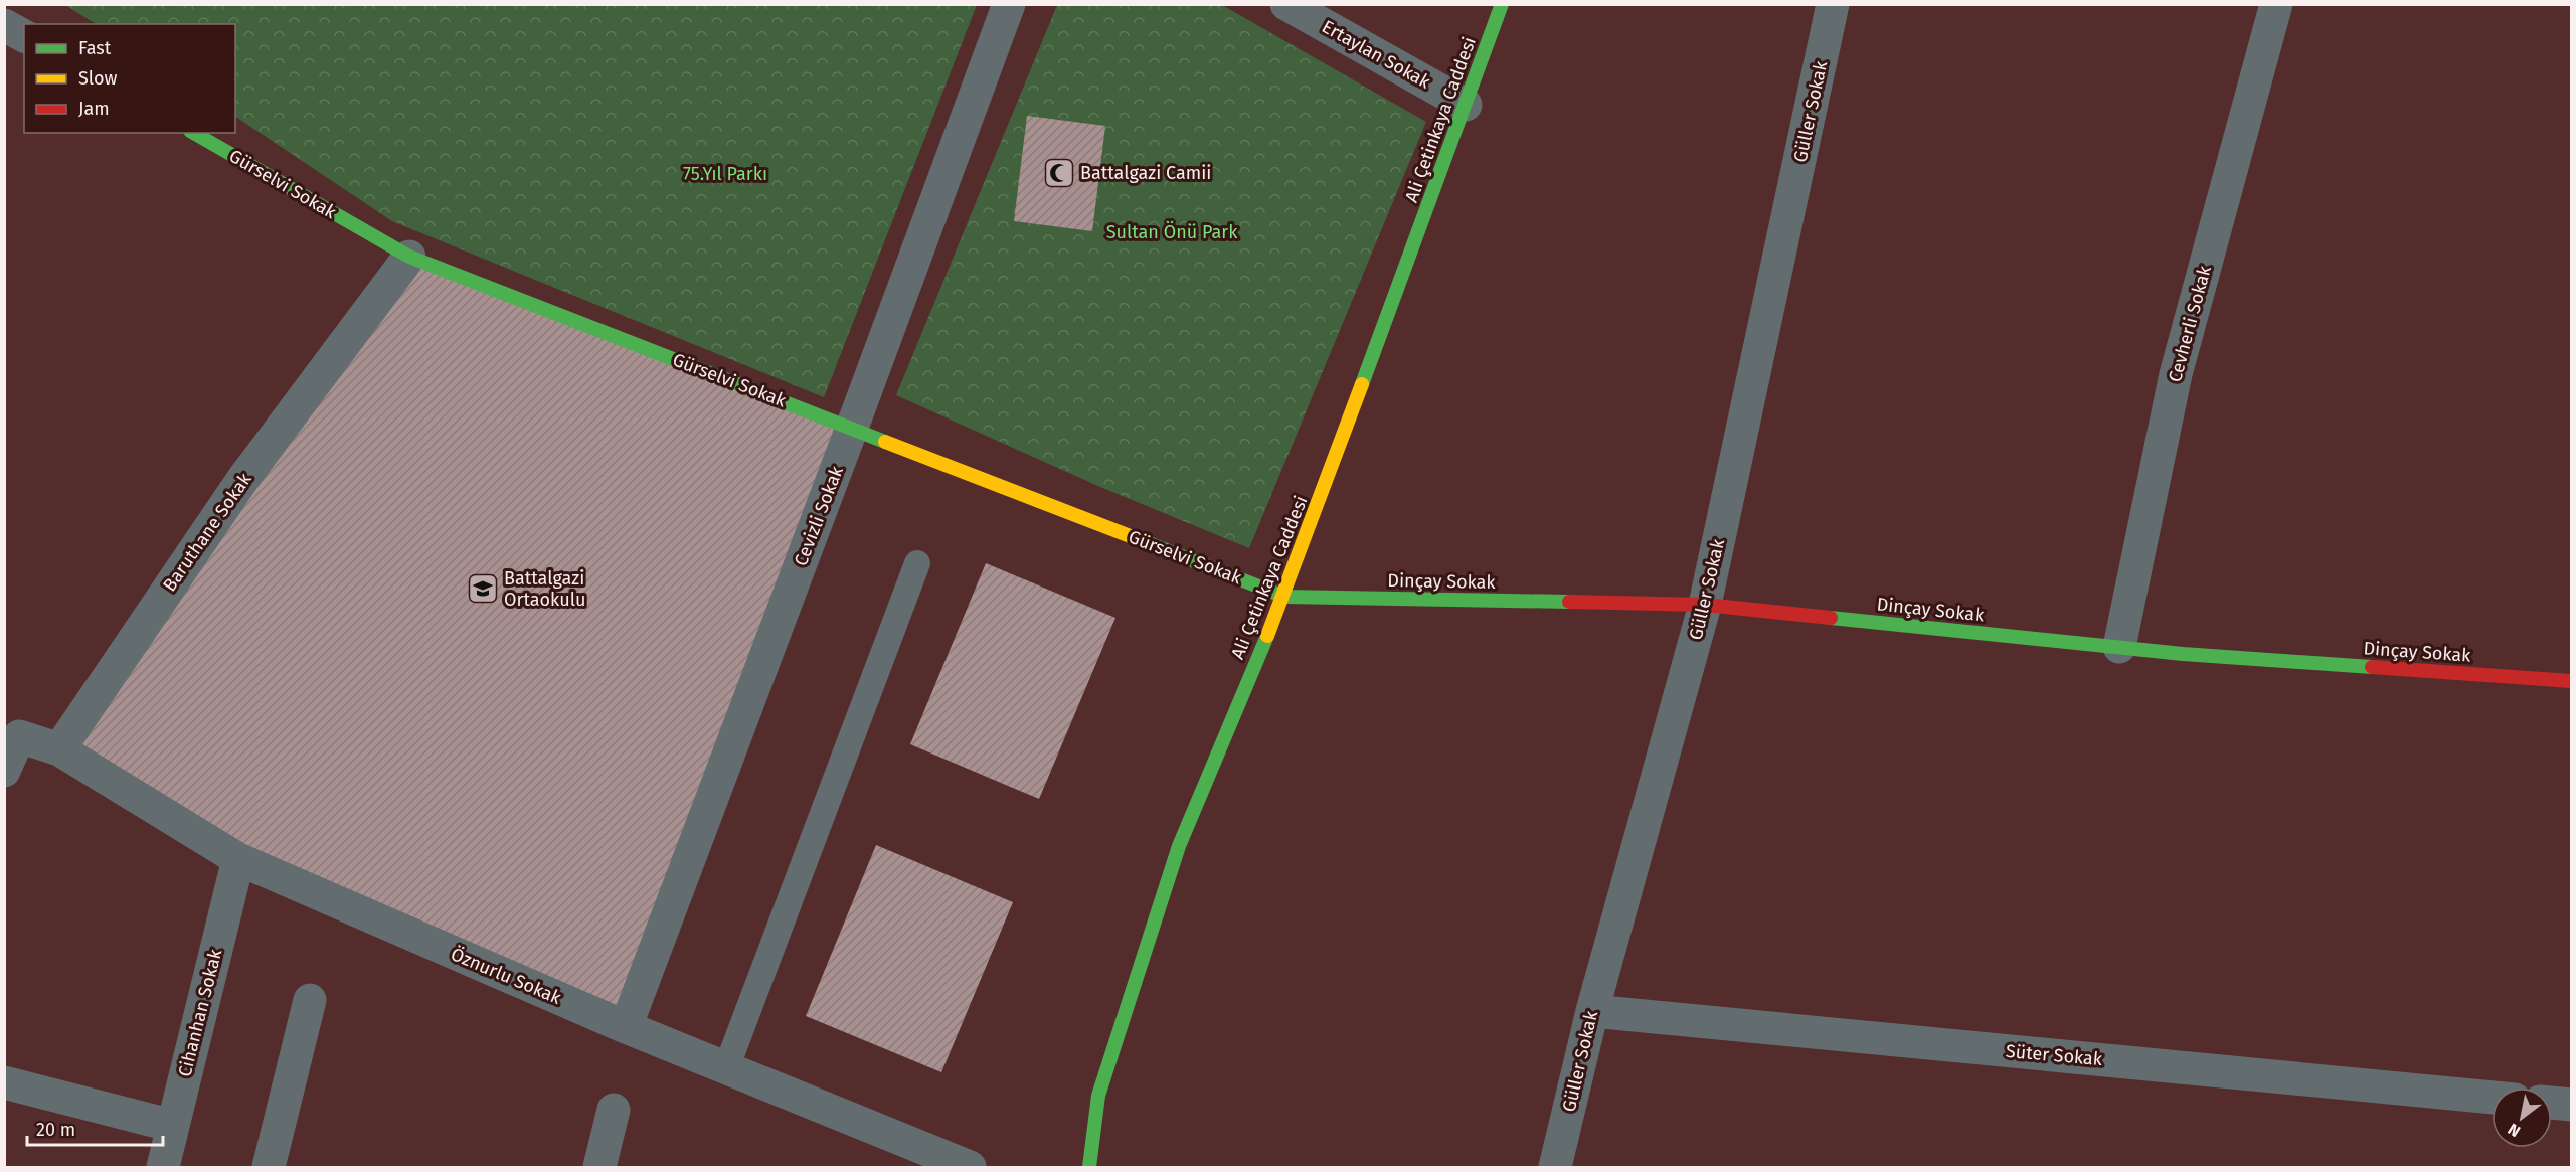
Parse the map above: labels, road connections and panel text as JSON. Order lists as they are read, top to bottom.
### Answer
{
  "streets": {
    "street": [
      "Ertaylan Sokak",
      "Güller Sokak",
      "Ali Çetinkaya Caddesi",
      "Gürselvi Sokak",
      "Cevherli Sokak",
      "Cevizli Sokak",
      "Baruthane Sokak",
      "Dinçay Sokak",
      "Öznurlu Sokak",
      "Cihanhan Sokak",
      "Süter Sokak"
    ]
  },
  "crossings": [
    ["Ertaylan Sokak", "Ali Çetinkaya Caddesi"],
    ["Güller Sokak", "Dinçay Sokak"],
    ["Güller Sokak", "Süter Sokak"],
    ["Ali Çetinkaya Caddesi", "Gürselvi Sokak"],
    ["Ali Çetinkaya Caddesi", "Dinçay Sokak"],
    ["Gürselvi Sokak", "Cevizli Sokak"],
    ["Gürselvi Sokak", "Baruthane Sokak"],
    ["Gürselvi Sokak", "Dinçay Sokak"],
    ["Cevherli Sokak", "Dinçay Sokak"],
    ["Cevizli Sokak", "Öznurlu Sokak"],
    ["Baruthane Sokak", "Öznurlu Sokak"],
    ["Öznurlu Sokak", "Cihanhan Sokak"]
  ],
  "parks": ["75.Yıl Parkı", "Sultan Önü Park"],
  "places": {
    "mosque": ["Battalgazi Camii"],
    "school or university": ["Battalgazi Ortaokulu"]
  },
  "legend": ["Fast", "Slow", "Jam"],
  "scale_bar": "20 m",
  "north": "bottom left"
}
